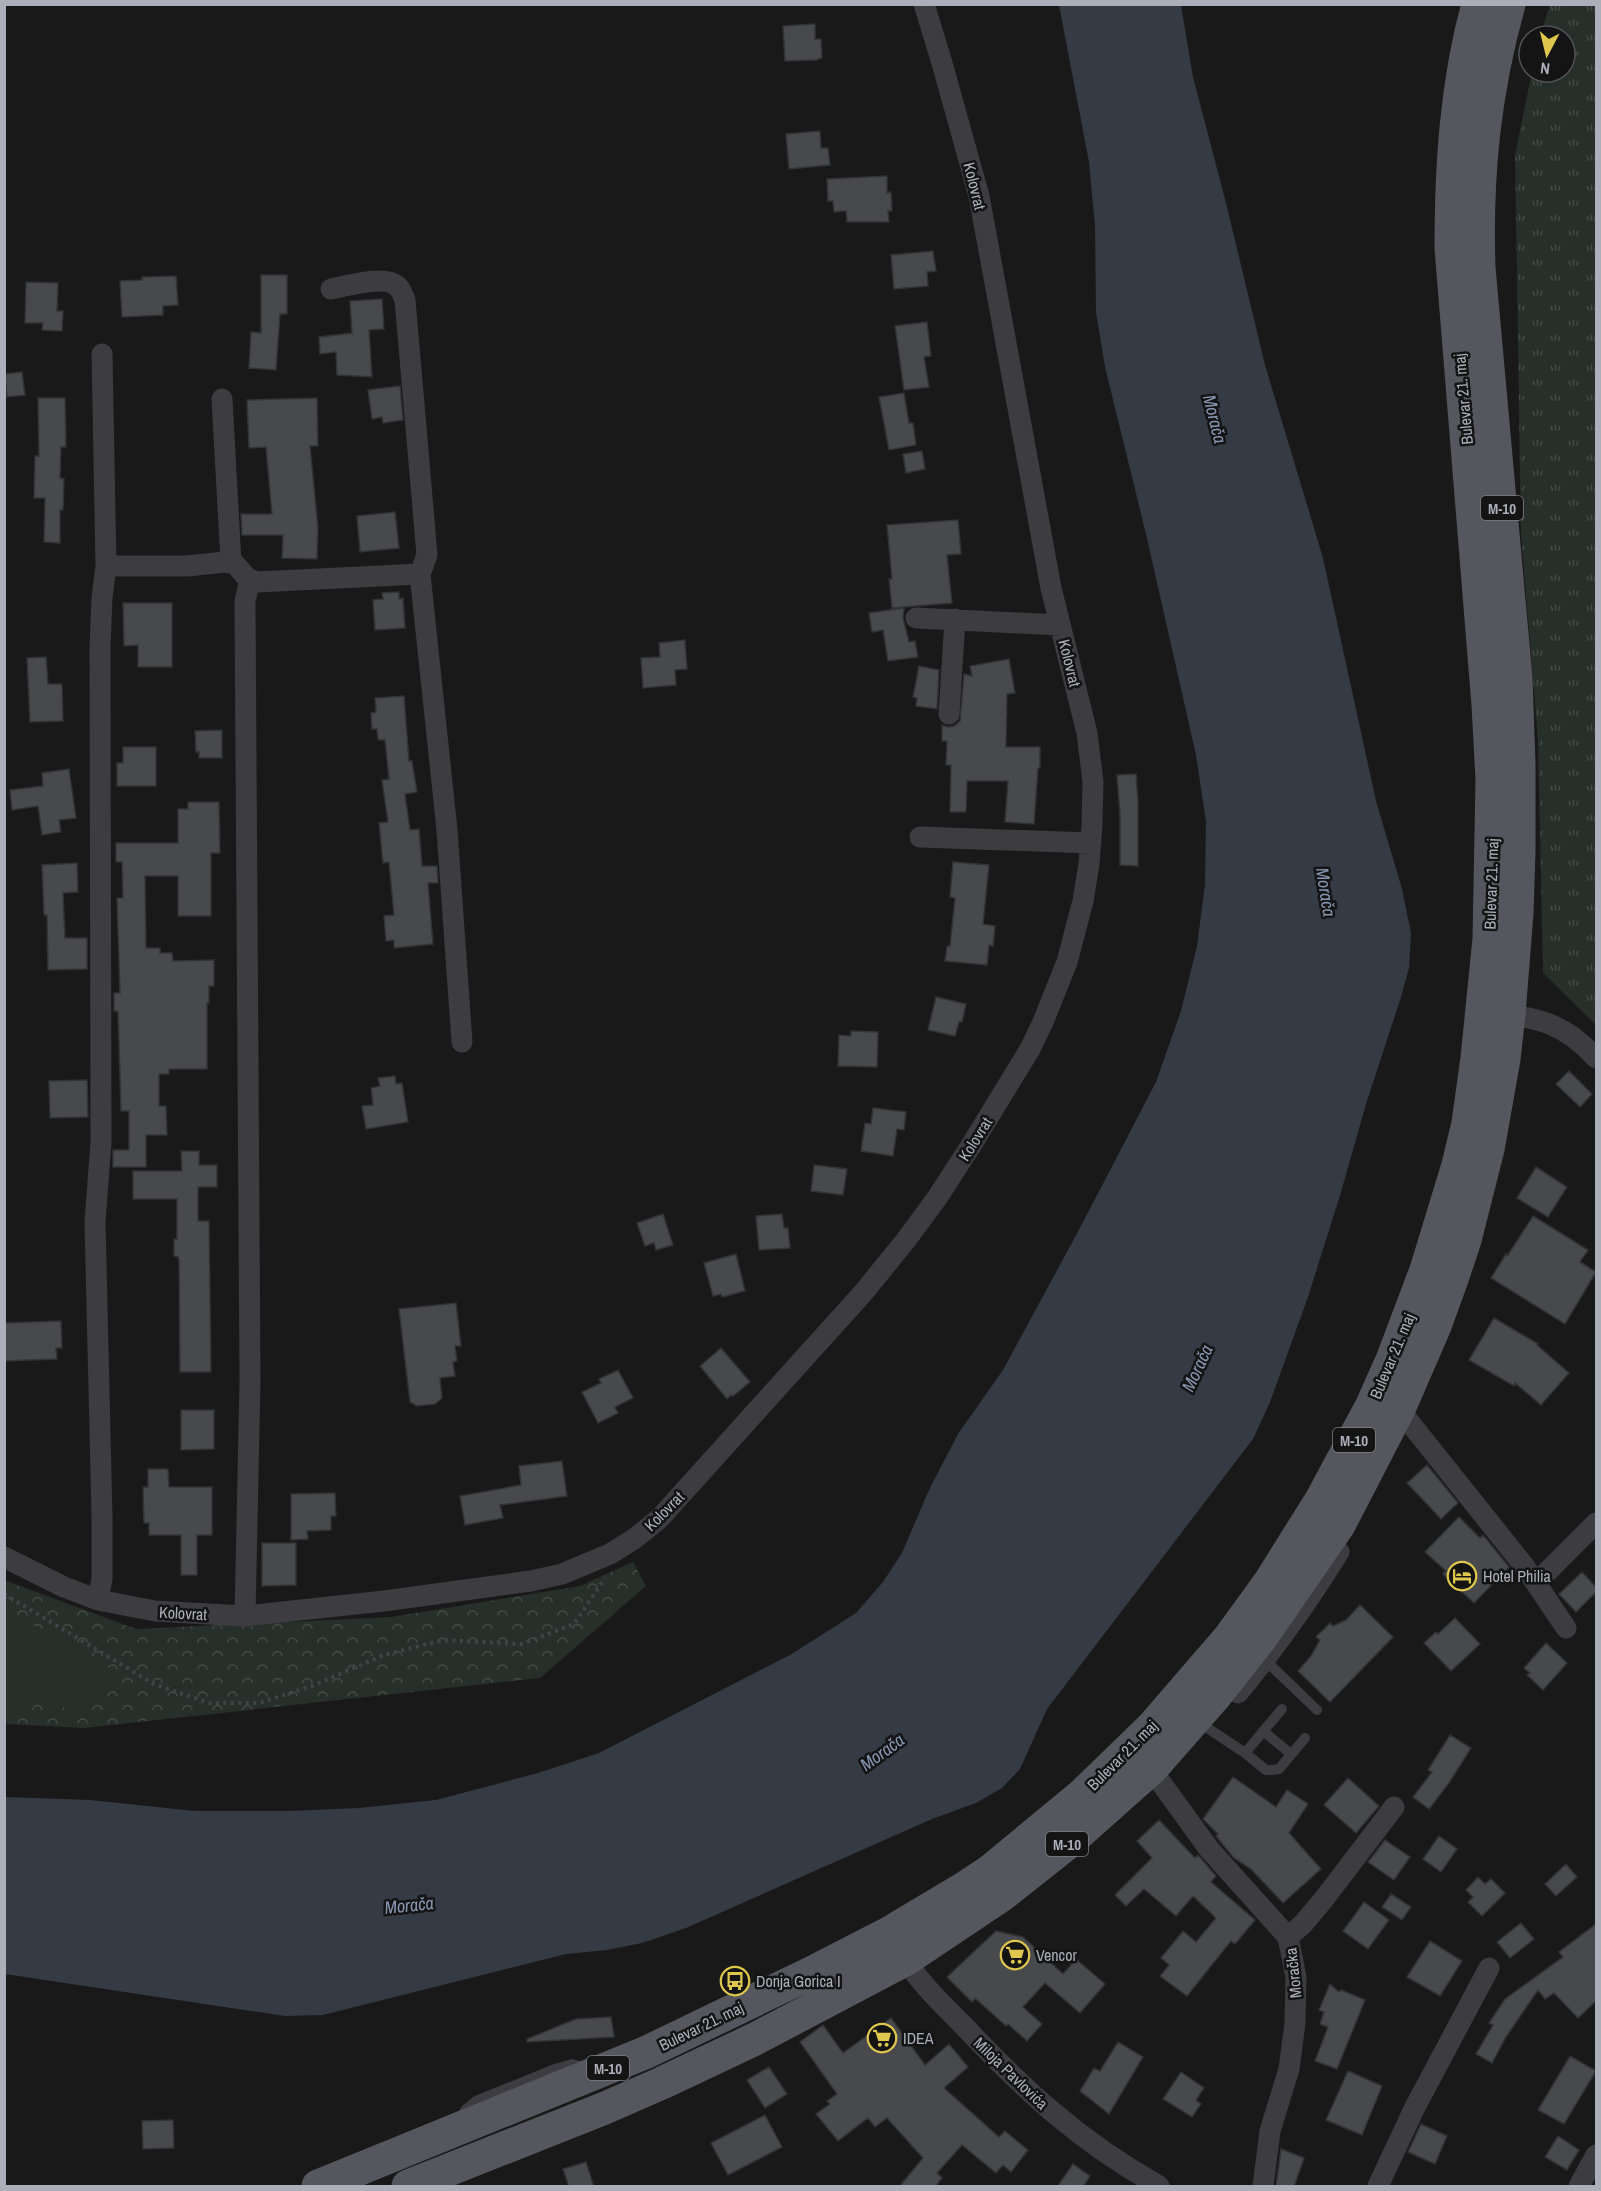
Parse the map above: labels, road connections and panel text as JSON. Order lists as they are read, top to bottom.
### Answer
{
  "streets": {
    "main road": ["Bulevar 21. maj", "M-10"],
    "street": ["Kolovrat", "Moračka", "Miloja Pavlovića"]
  },
  "crossings": [
    ["Bulevar 21. maj", "Moračka"],
    ["Bulevar 21. maj", "Miloja Pavlovića"]
  ],
  "water": ["Morača"],
  "places": {
    "hotel": ["Hotel Philia"],
    "supermarket": ["Vencor", "IDEA"],
    "bus stop": ["Donja Gorica I"]
  },
  "north": "bottom"
}
